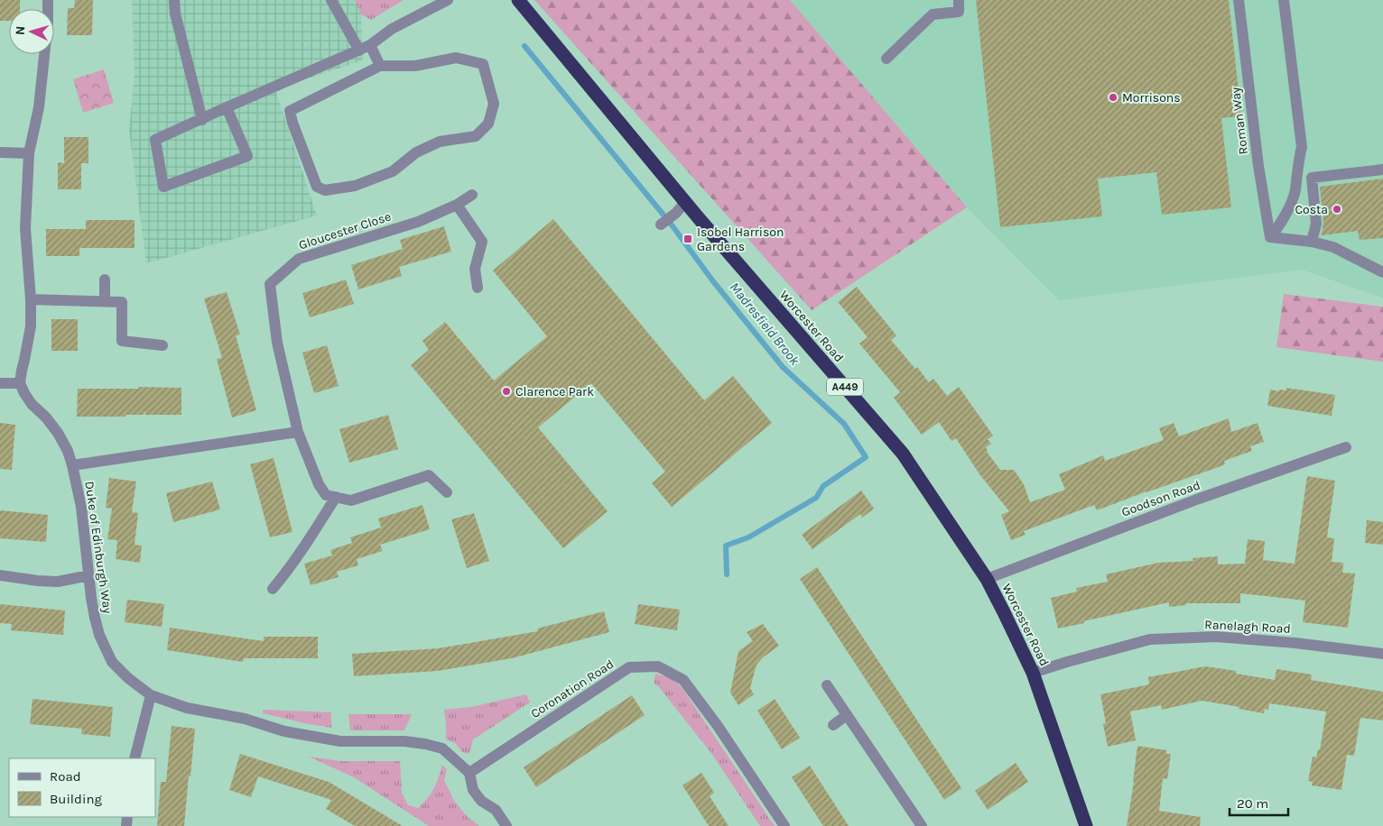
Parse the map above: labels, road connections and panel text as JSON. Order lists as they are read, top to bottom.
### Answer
{
  "streets": {
    "highway": ["Worcester Road", "A449"],
    "street": [
      "Roman Way",
      "Gloucester Close",
      "Goodson Road",
      "Duke of Edinburgh Way",
      "Ranelagh Road",
      "Coronation Road"
    ]
  },
  "crossings": [
    ["Worcester Road", "Goodson Road"],
    ["Worcester Road", "Ranelagh Road"],
    ["Duke of Edinburgh Way", "Coronation Road"]
  ],
  "water": ["Madresfield Brook"],
  "places": {
    "other": ["Morrisons", "Costa", "Clarence Park"],
    "transit": ["Isobel Harrison Gardens"]
  },
  "legend": ["Road", "Building"],
  "scale_bar": "20 m",
  "north": "left"
}
